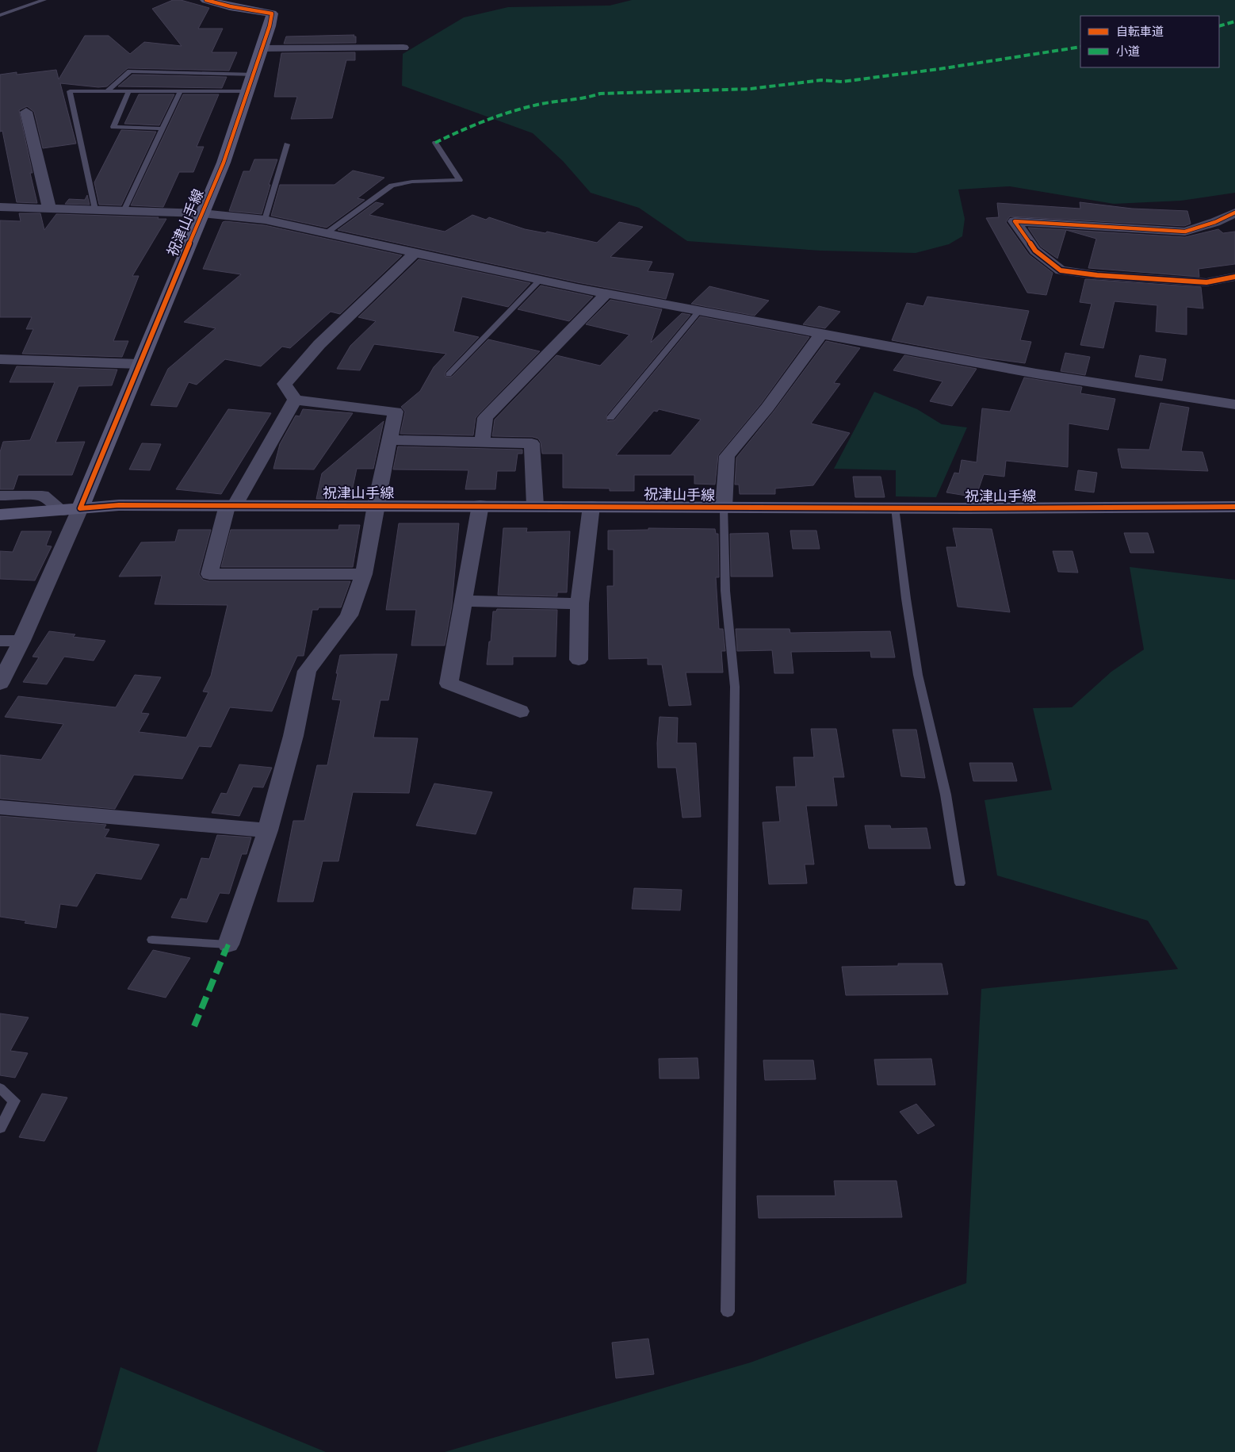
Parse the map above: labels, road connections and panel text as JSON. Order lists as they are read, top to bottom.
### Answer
{
  "streets": {
    "street": ["祝津山手線"]
  },
  "legend": ["自転車道", "小道"]
}
